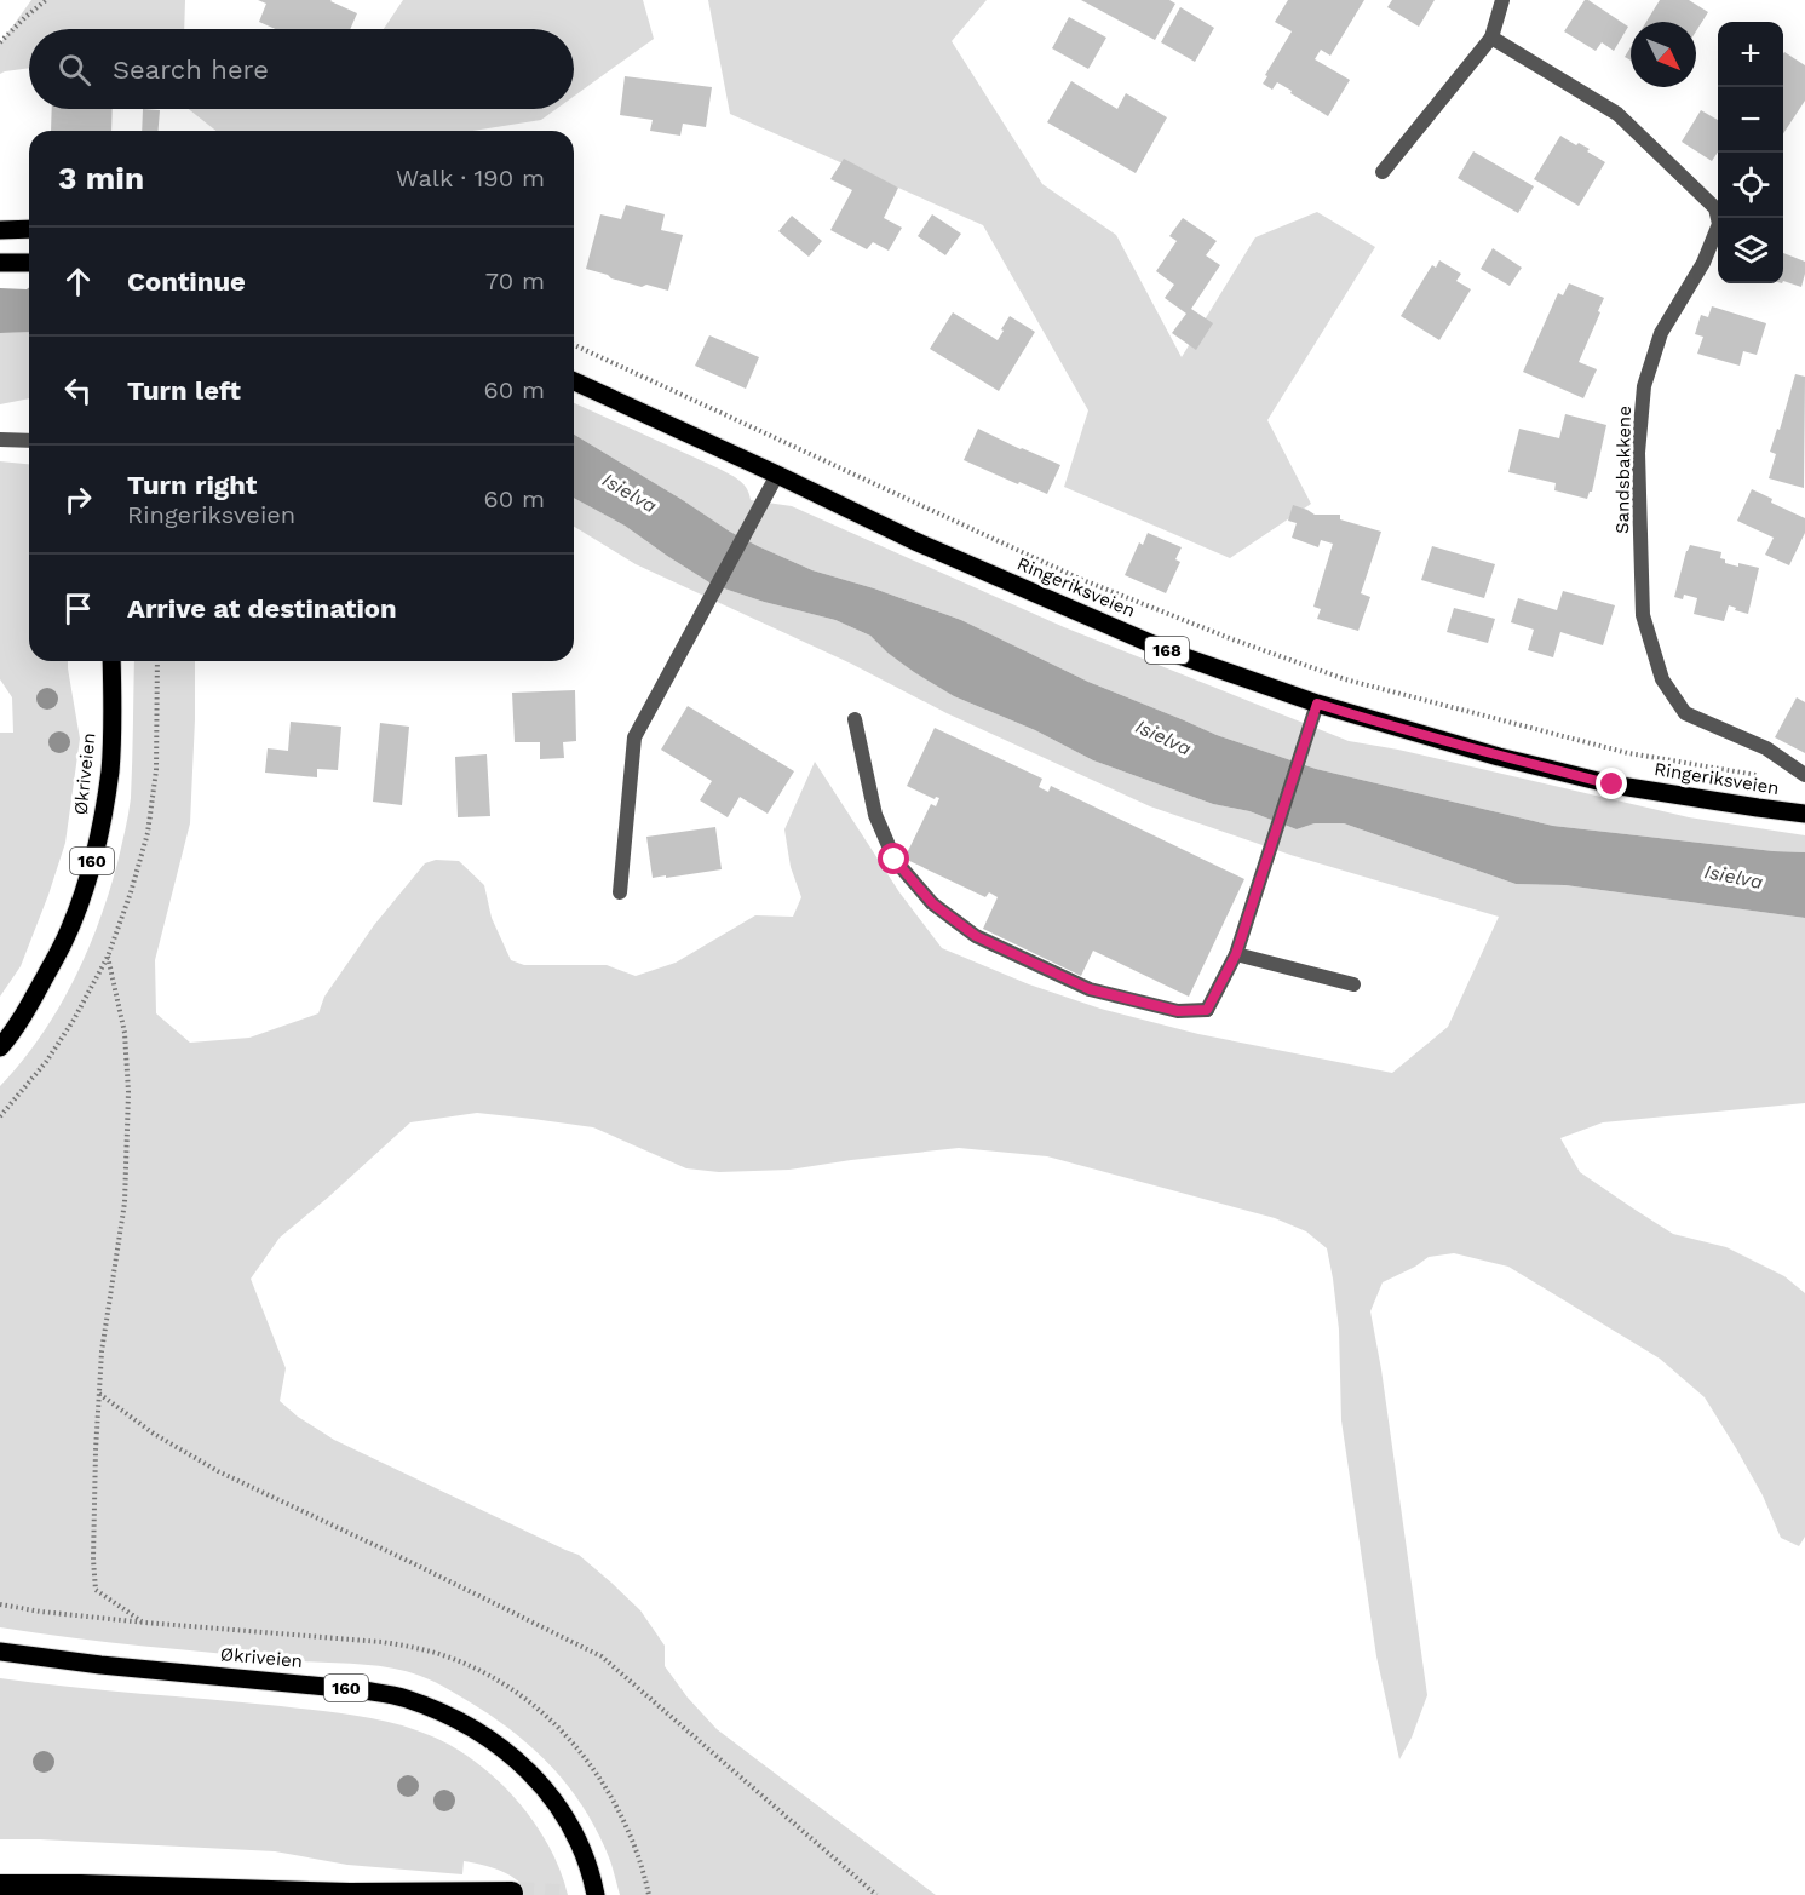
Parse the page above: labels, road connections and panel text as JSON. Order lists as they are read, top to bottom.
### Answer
{
  "streets": {
    "main road": [
      "Ringeriksveien",
      "168",
      "Økriveien",
      "160"
    ],
    "street": ["Sandsbakkene"]
  },
  "water": ["Isielva"],
  "north": "bottom right",
  "page": {
    "map_buttons": ["+", "−"],
    "search": "Search here",
    "heading": ["3 min", "Walk · 190 m"],
    "list": [
      ["Continue", "70 m"],
      ["Turn left", "60 m"],
      ["Turn right", "Ringeriksveien", "60 m"],
      "Arrive at destination"
    ]
  }
}
